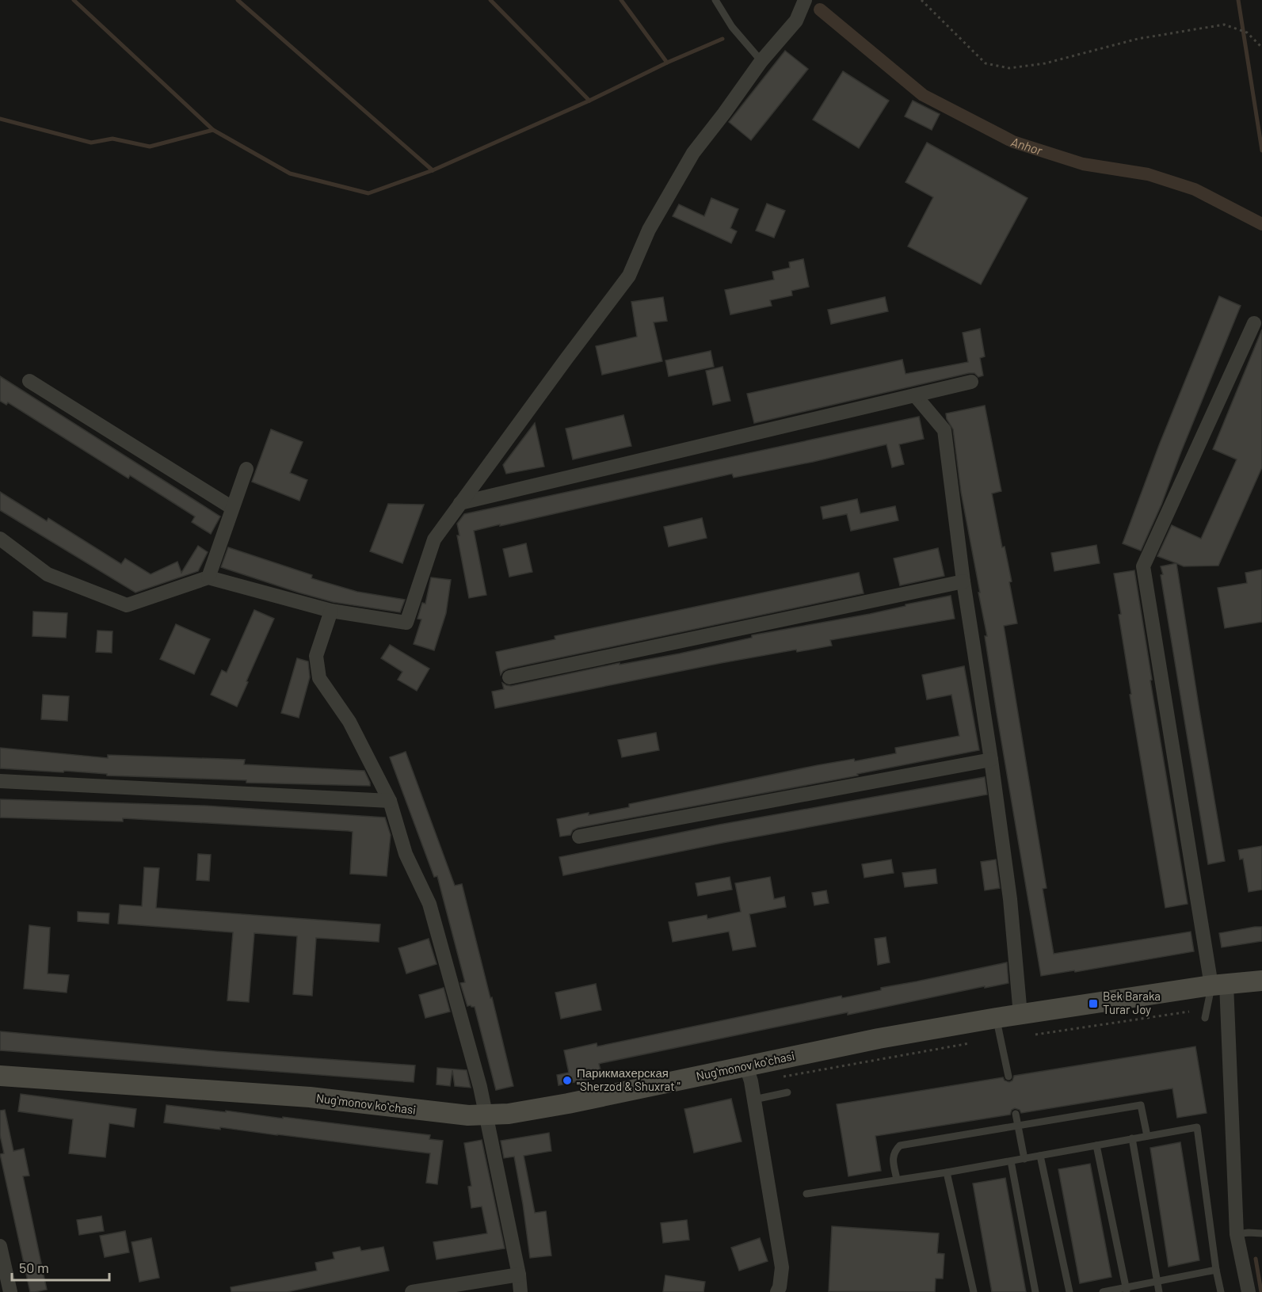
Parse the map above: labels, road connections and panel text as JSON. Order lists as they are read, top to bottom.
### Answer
{
  "streets": {
    "main road": ["Nugʻmonov koʻchasi"]
  },
  "water": ["Anhor"],
  "places": {
    "transit": ["Bek Baraka Turar Joy"],
    "other": ["Парикмахерская \"Sherzod & Shuxrat \""]
  },
  "scale_bar": "50 m"
}
